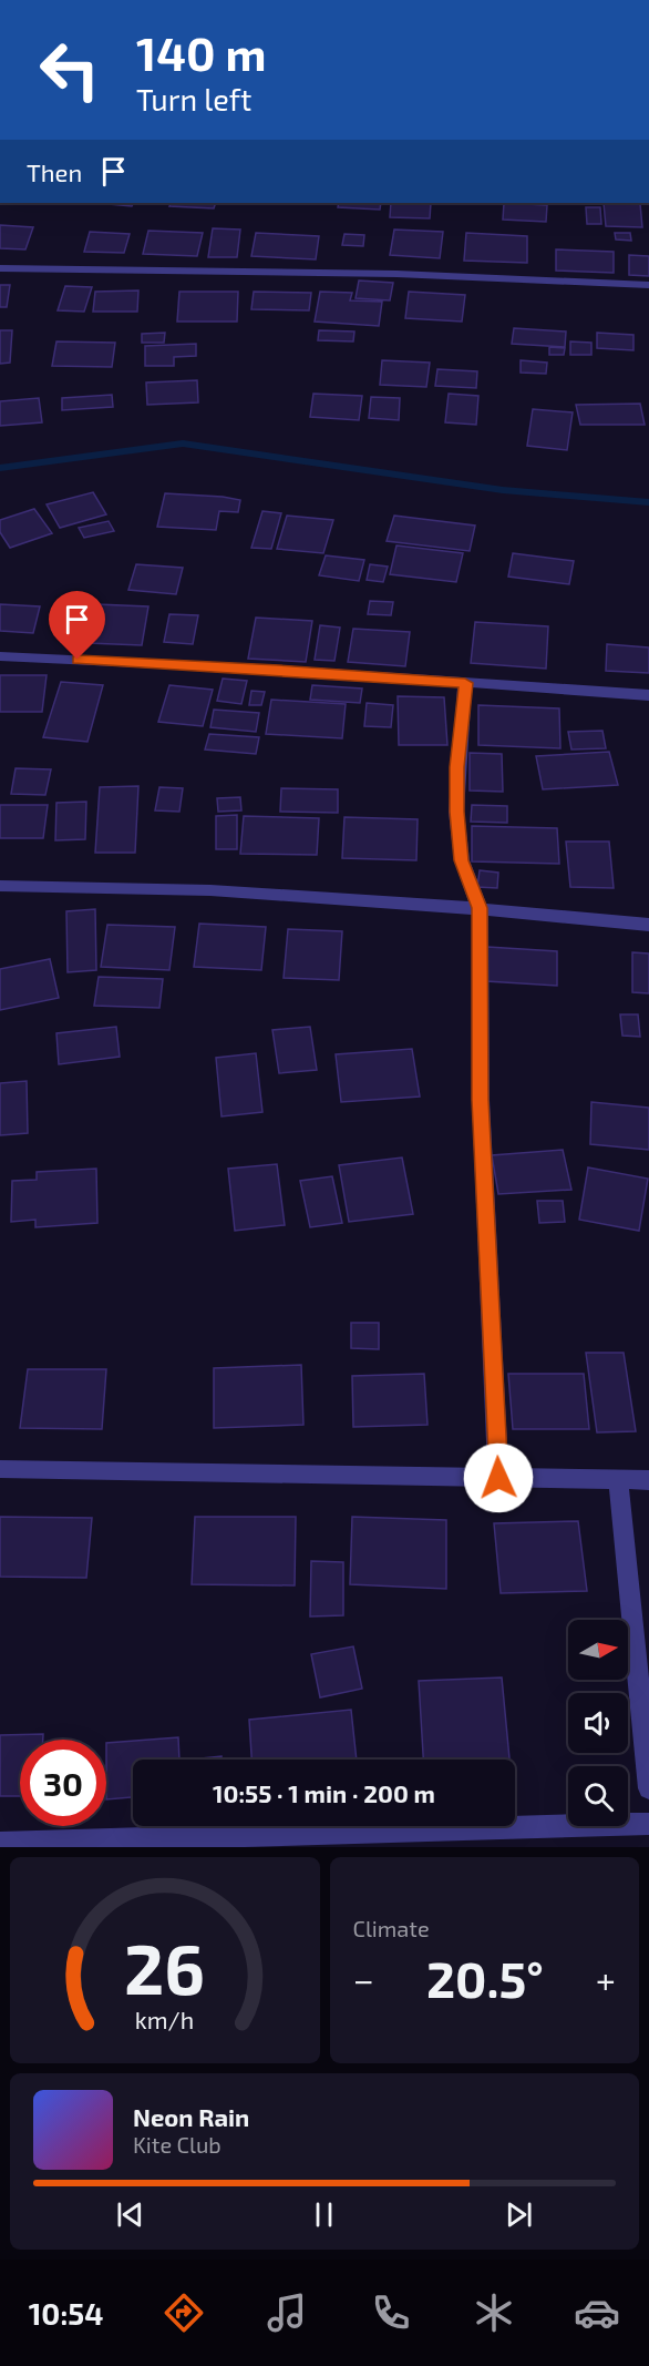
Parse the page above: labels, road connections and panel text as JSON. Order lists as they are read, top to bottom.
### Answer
{
  "north": "right",
  "page": {
    "turn": ["140 m", "Turn left"],
    "then": "Then",
    "limit": "30",
    "trip": "10:55 · 1 min · 200 m",
    "tile": "Climate",
    "heat": ["−", "20.5°", "+"],
    "song": ["Neon Rain", "Kite Club"],
    "tabs": "10:54",
    "gauge": ["26", "km/h"]
  }
}
